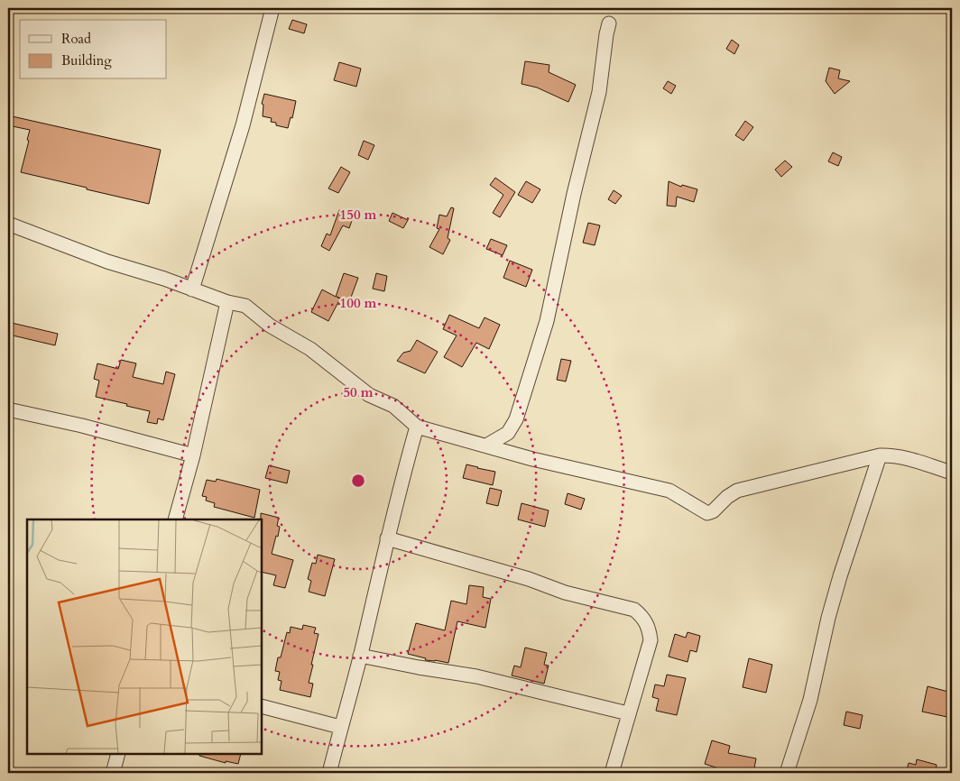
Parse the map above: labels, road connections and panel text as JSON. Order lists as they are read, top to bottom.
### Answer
{
  "legend": ["Road", "Building"],
  "rings": ["150 m", "100 m", "50 m"]
}
